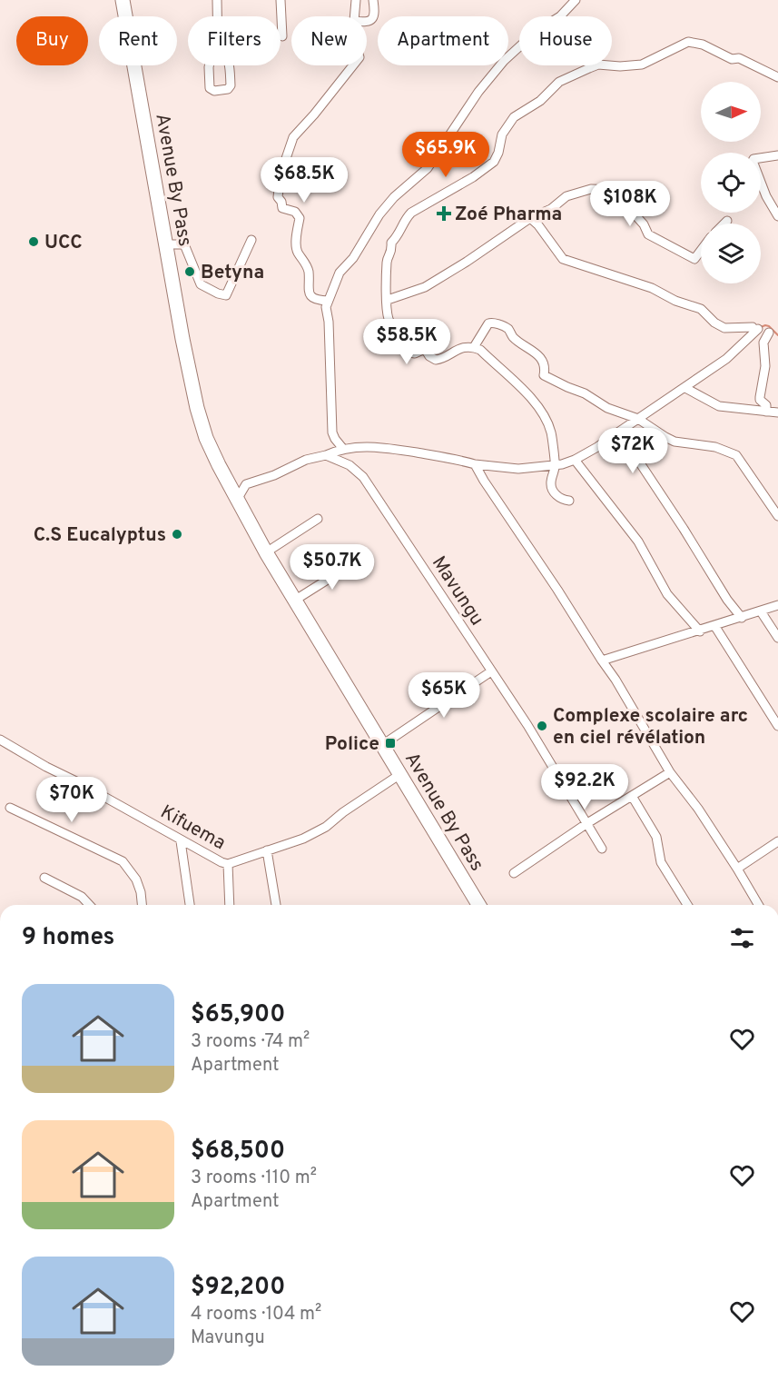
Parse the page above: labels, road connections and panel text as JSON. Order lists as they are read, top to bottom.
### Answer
{
  "streets": {
    "highway": ["Avenue By Pass"],
    "street": ["Mavungu", "Kifuema"]
  },
  "crossings": [
    ["Avenue By Pass", "Kifuema"]
  ],
  "places": {
    "health": ["Zoé Pharma"],
    "other": [
      "UCC",
      "Betyna",
      "C.S Eucalyptus",
      "Complexe scolaire arc en ciel révélation"
    ],
    "transit": ["Police"]
  },
  "north": "right",
  "page": {
    "chip": [
      "Buy",
      "Rent",
      "Filters",
      "New",
      "Apartment",
      "House"
    ],
    "price": [
      "$65.9K",
      "$68.5K",
      "$108K",
      "$58.5K",
      "$72K",
      "$50.7K",
      "$65K",
      "$92.2K",
      "$70K"
    ],
    "heading": "9 homes",
    "list": [
      {
        "name": "$65,900",
        "note": "3 rooms · 74 m² · Apartment"
      },
      {
        "name": "$68,500",
        "note": "3 rooms · 110 m² · Apartment"
      },
      {
        "name": "$92,200",
        "note": "4 rooms · 104 m² · Mavungu"
      }
    ]
  }
}
